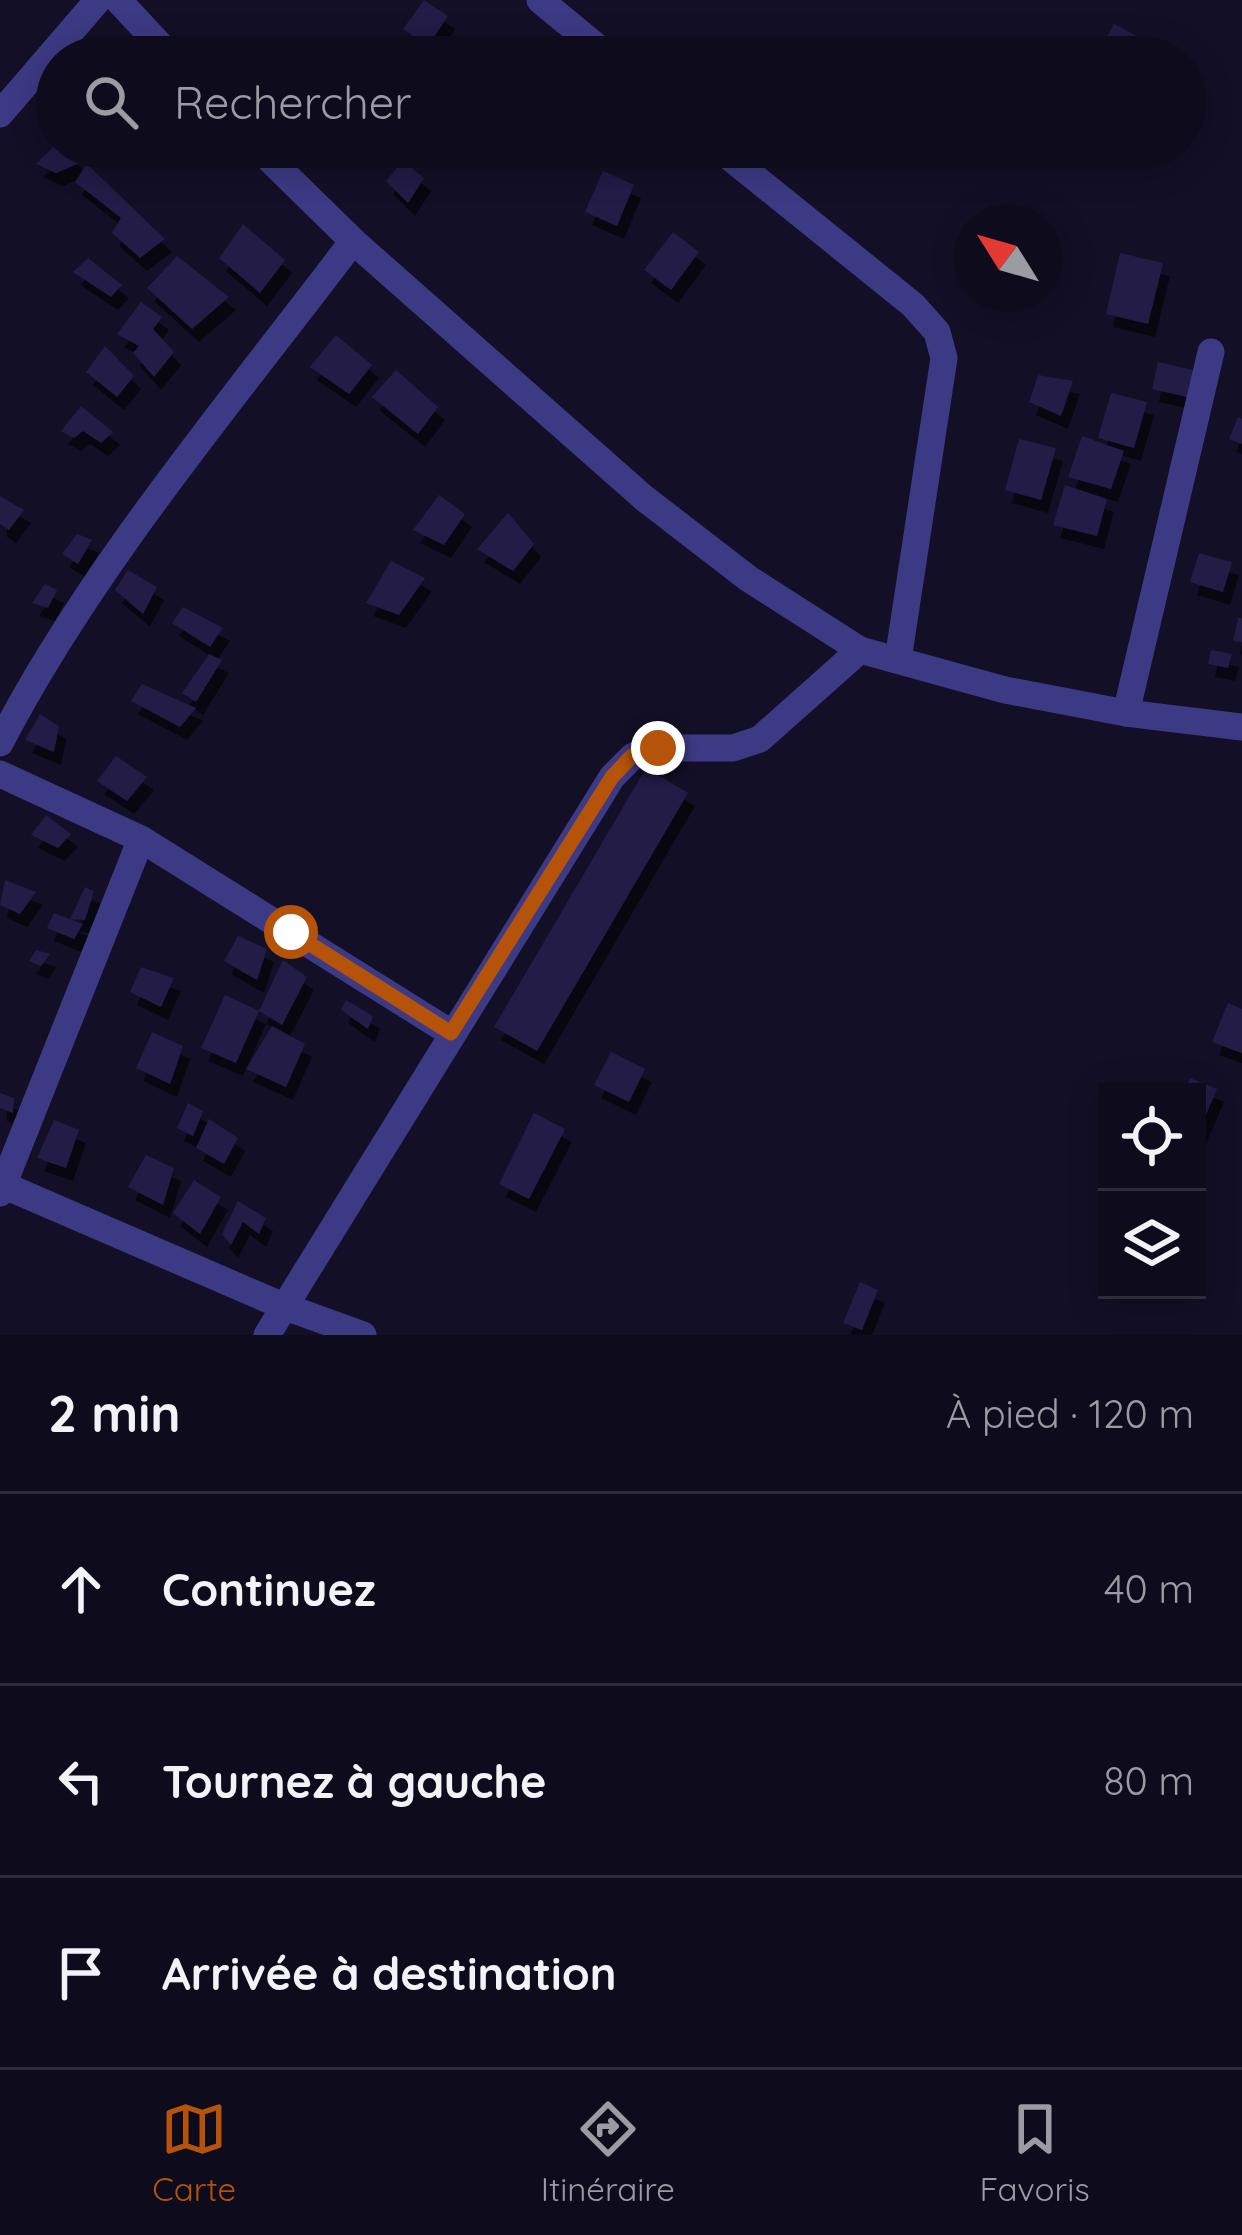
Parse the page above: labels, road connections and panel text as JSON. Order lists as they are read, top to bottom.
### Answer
{
  "north": "top left",
  "page": {
    "search": "Rechercher",
    "heading": ["2 min", "À pied · 120 m"],
    "list": [
      ["Continuez", "40 m"],
      ["Tournez à gauche", "80 m"],
      "Arrivée à destination"
    ],
    "nav": ["Carte", "Itinéraire", "Favoris"]
  }
}
